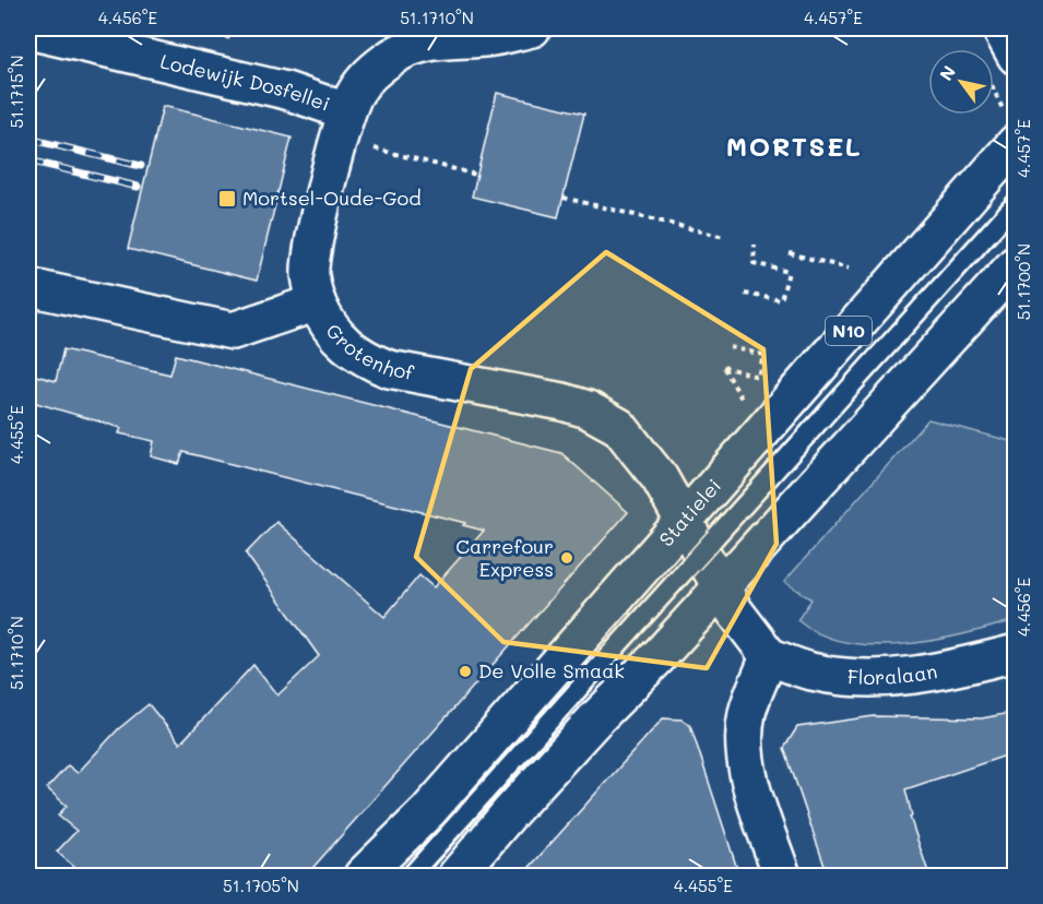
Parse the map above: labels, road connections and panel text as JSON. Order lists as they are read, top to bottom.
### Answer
{
  "streets": {
    "street": [
      "Lodewijk Dosfellei",
      "N10",
      "Grotenhof",
      "Statielei",
      "Floralaan"
    ]
  },
  "crossings": [
    ["Grotenhof", "Statielei"],
    ["Grotenhof", "Floralaan"]
  ],
  "districts": ["MORTSEL"],
  "places": {
    "transit": ["Mortsel-Oude-God"],
    "other": ["Carrefour Express", "De Volle Smaak"]
  },
  "north": "top left",
  "coordinates": [
    "4.456°E",
    "51.1710°N",
    "4.457°E",
    "51.1715°N",
    "51.1700°N",
    "4.455°E",
    "51.1705°N"
  ]
}
